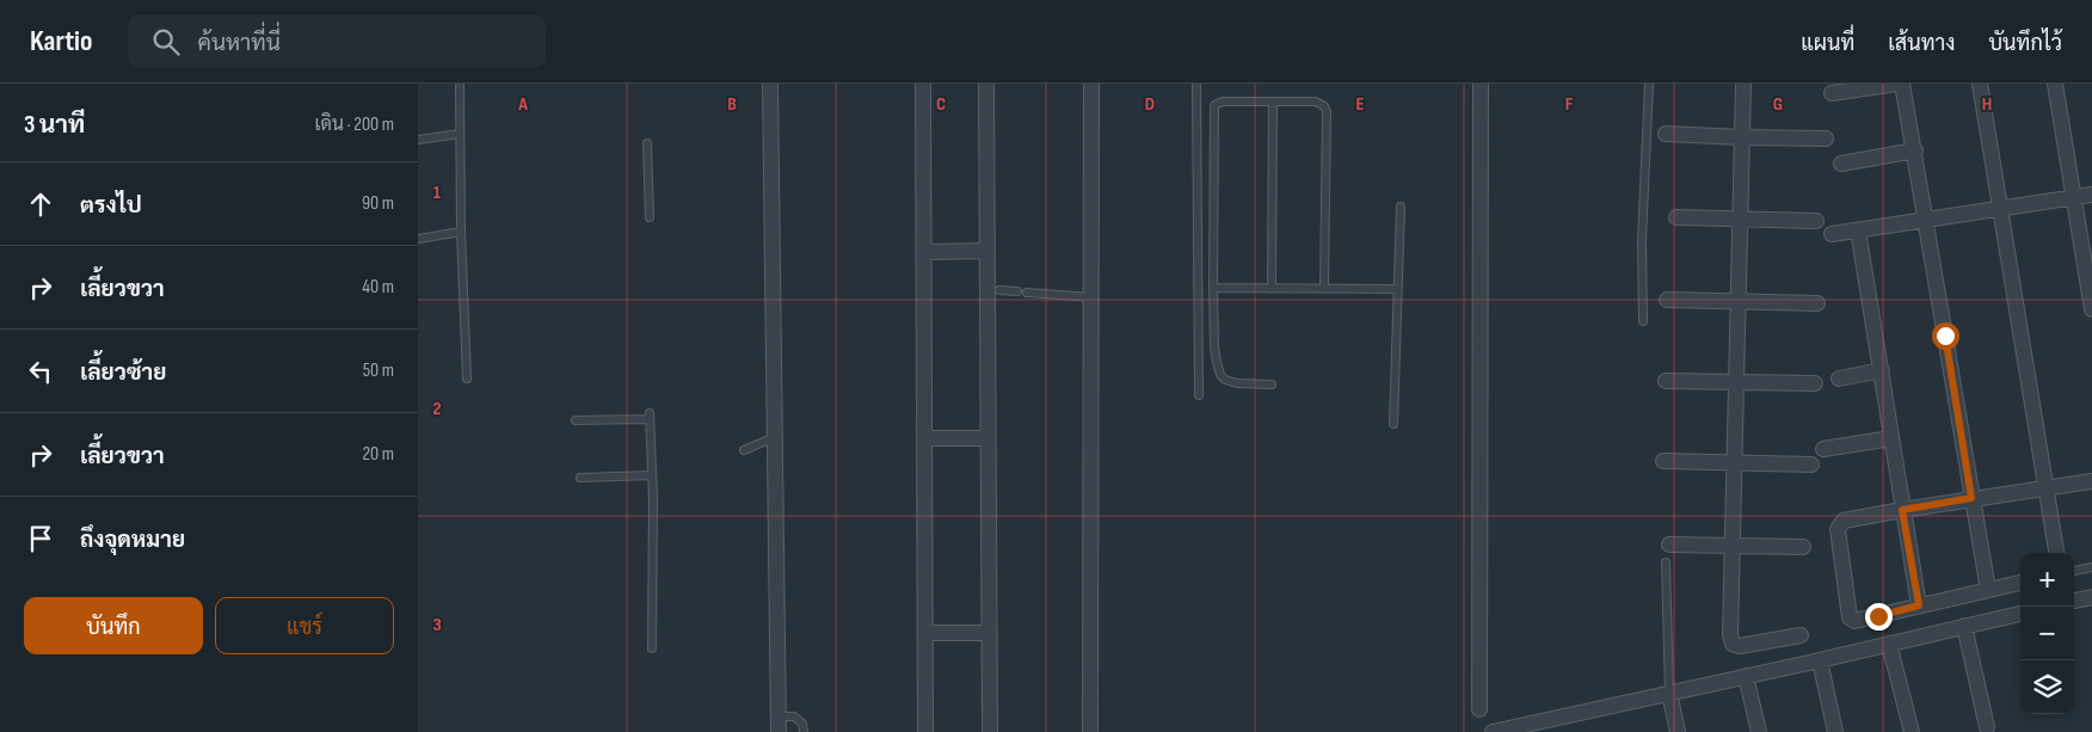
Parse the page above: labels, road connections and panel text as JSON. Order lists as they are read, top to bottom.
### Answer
{
  "page": {
    "header": "Kartio",
    "search": "ค้นหาที่นี่",
    "nav": ["แผนที่", "เส้นทาง", "บันทึกไว้"],
    "heading": ["3 นาที", "เดิน · 200 m"],
    "list": [
      ["ตรงไป", "90 m"],
      ["เลี้ยวขวา", "40 m"],
      ["เลี้ยวซ้าย", "50 m"],
      ["เลี้ยวขวา", "20 m"],
      "ถึงจุดหมาย"
    ],
    "map_buttons": ["+", "−"],
    "buttons": ["บันทึก", "แชร์"]
  },
  "grid": {
    "columns": [
      "A",
      "B",
      "C",
      "D",
      "E",
      "F",
      "G",
      "H"
    ],
    "rows": ["1", "2", "3"]
  }
}
